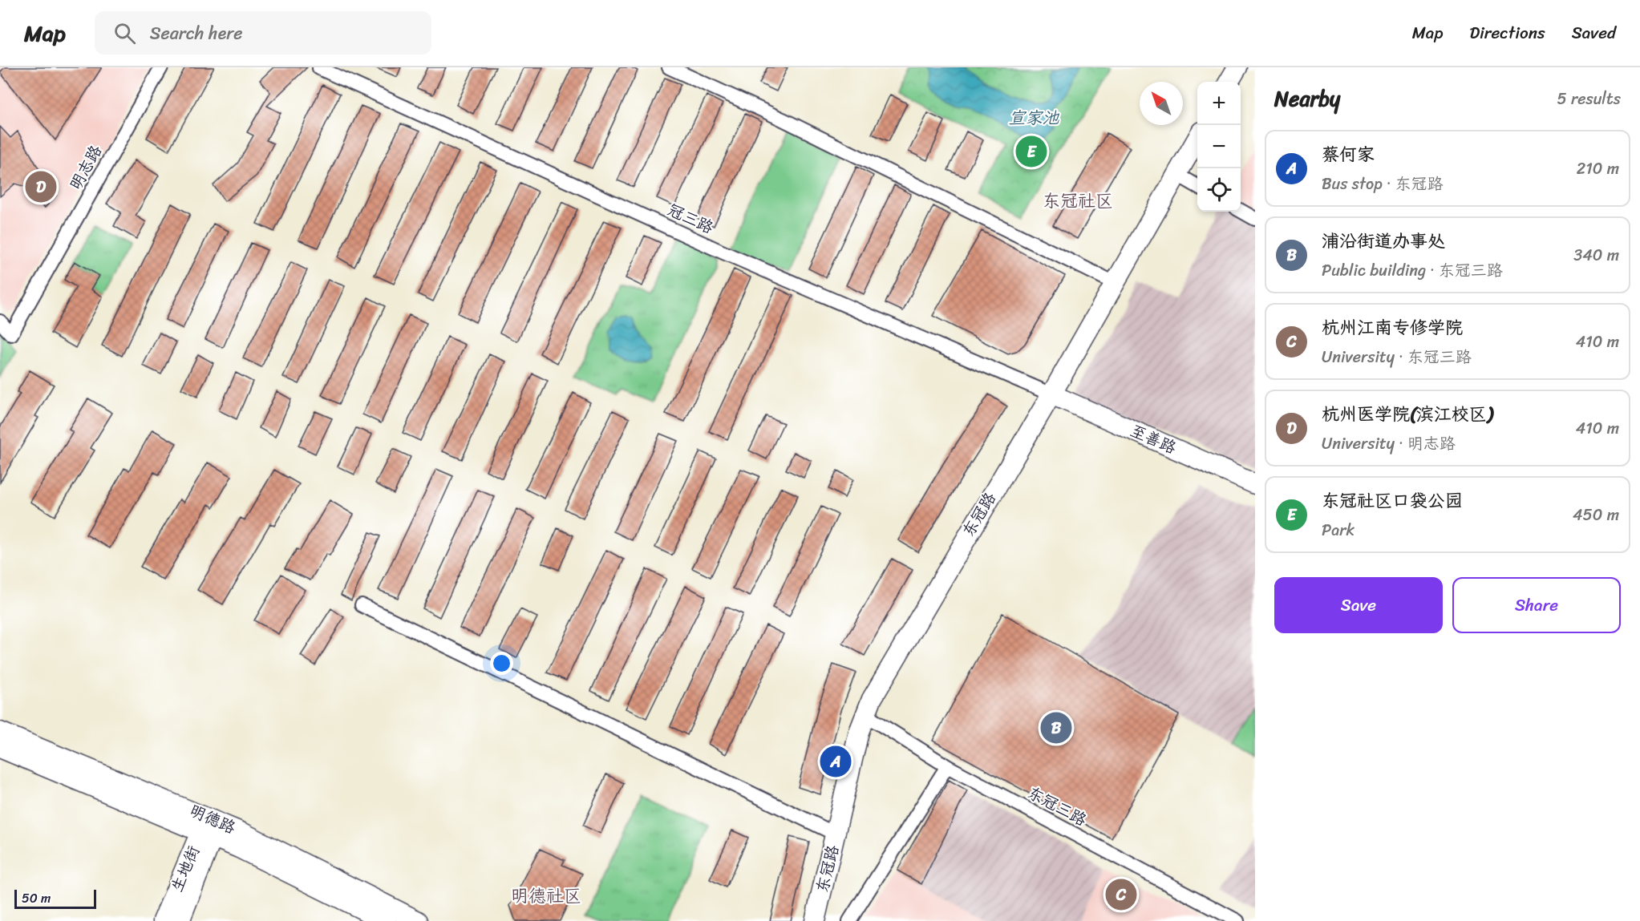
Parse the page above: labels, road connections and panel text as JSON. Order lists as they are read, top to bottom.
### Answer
{
  "streets": {
    "street": [
      "明志路",
      "冠三路",
      "至善路",
      "东冠路",
      "东冠三路",
      "明德路",
      "生地街"
    ]
  },
  "crossings": [
    ["冠三路", "至善路"],
    ["冠三路", "东冠路"],
    ["至善路", "东冠路"],
    ["东冠路", "东冠三路"],
    ["明德路", "生地街"]
  ],
  "districts": ["东冠社区", "明德社区"],
  "water": ["宣家池"],
  "scale_bar": "50 m",
  "north": "top left",
  "page": {
    "header": "Map",
    "search": "Search here",
    "nav": ["Map", "Directions", "Saved"],
    "heading": ["Nearby", "5 results"],
    "map_buttons": ["+", "−"],
    "list": [
      {
        "mark": "A",
        "name": "蔡何家",
        "note": "Bus stop · 东冠路",
        "value": "210 m"
      },
      {
        "mark": "B",
        "name": "浦沿街道办事处",
        "note": "Public building · 东冠三路",
        "value": "340 m"
      },
      {
        "mark": "C",
        "name": "杭州江南专修学院",
        "note": "University · 东冠三路",
        "value": "410 m"
      },
      {
        "mark": "D",
        "name": "杭州医学院(滨江校区)",
        "note": "University · 明志路",
        "value": "410 m"
      },
      {
        "mark": "E",
        "name": "东冠社区口袋公园",
        "note": "Park",
        "value": "450 m"
      }
    ],
    "pins": [
      "E",
      "D",
      "B",
      "A",
      "C"
    ],
    "buttons": ["Save", "Share"],
    "scale": "50 m"
  }
}
